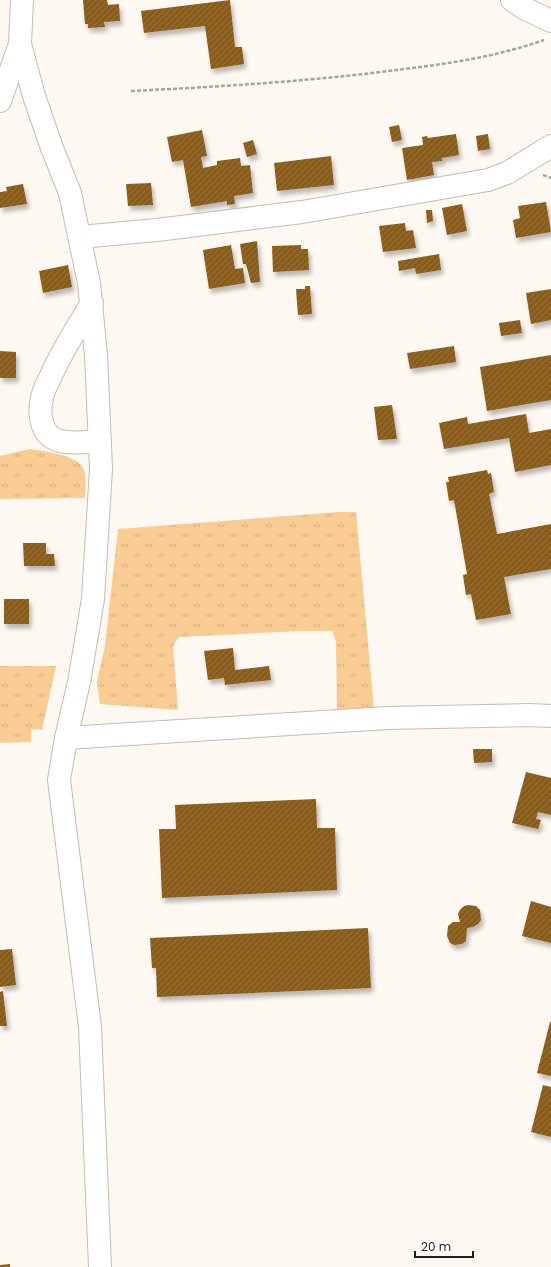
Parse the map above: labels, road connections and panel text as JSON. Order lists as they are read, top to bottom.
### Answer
{
  "scale_bar": "20 m"
}
